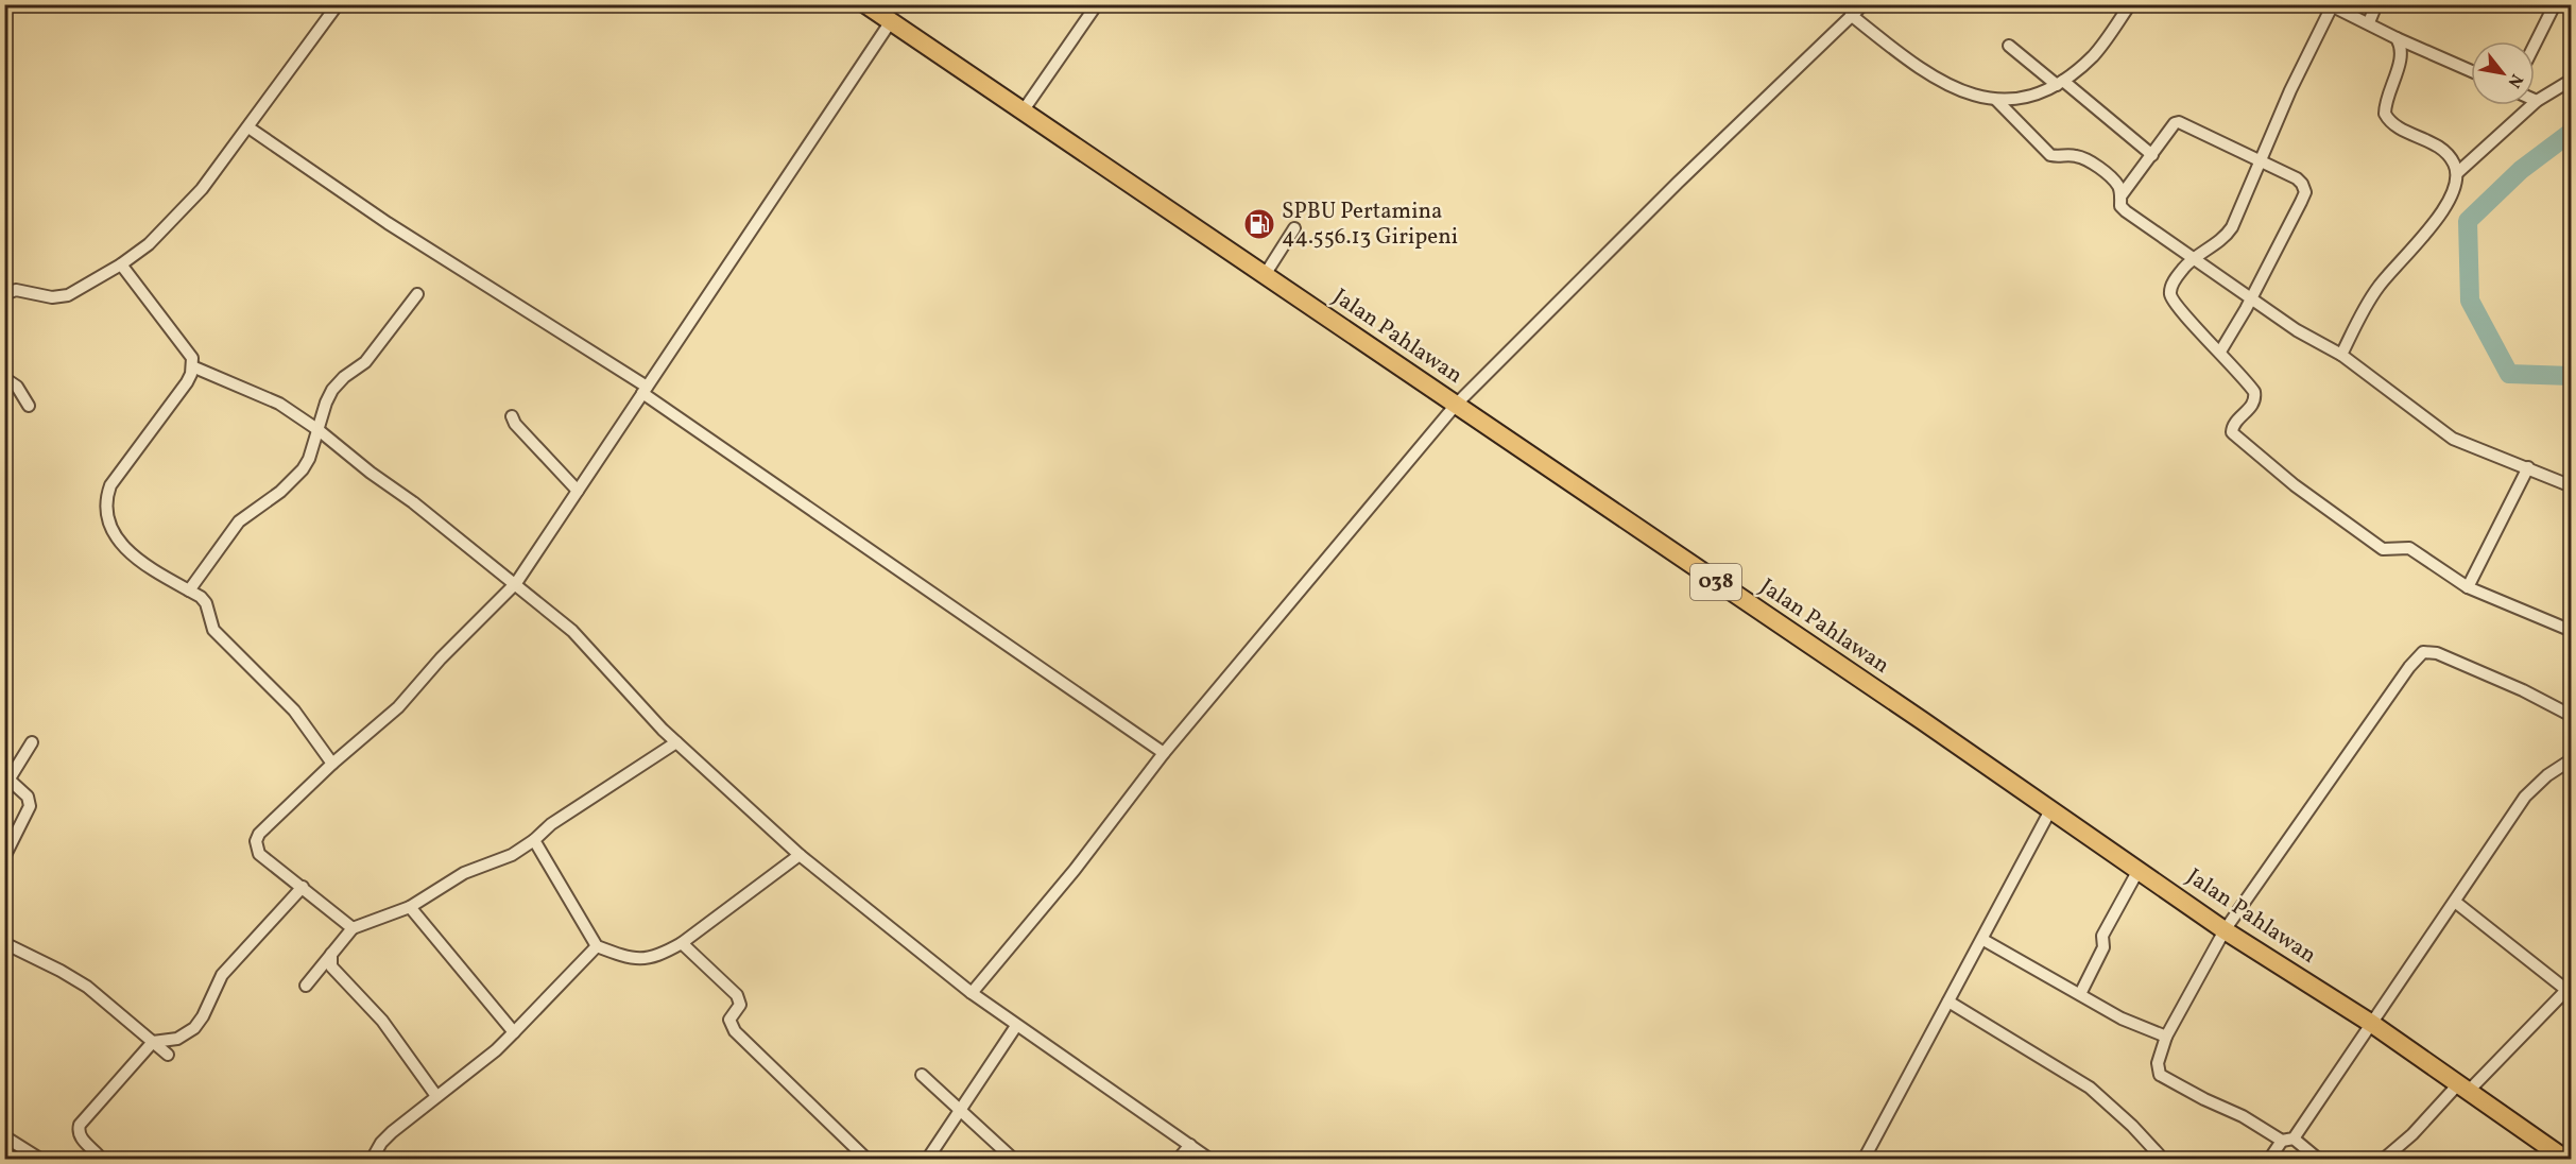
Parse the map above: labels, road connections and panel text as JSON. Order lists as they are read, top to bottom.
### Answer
{
  "streets": {
    "main road": ["Jalan Pahlawan", "038"]
  },
  "places": {
    "fuel station": ["SPBU Pertamina 44.556.13 Giripeni"]
  },
  "north": "bottom right"
}
